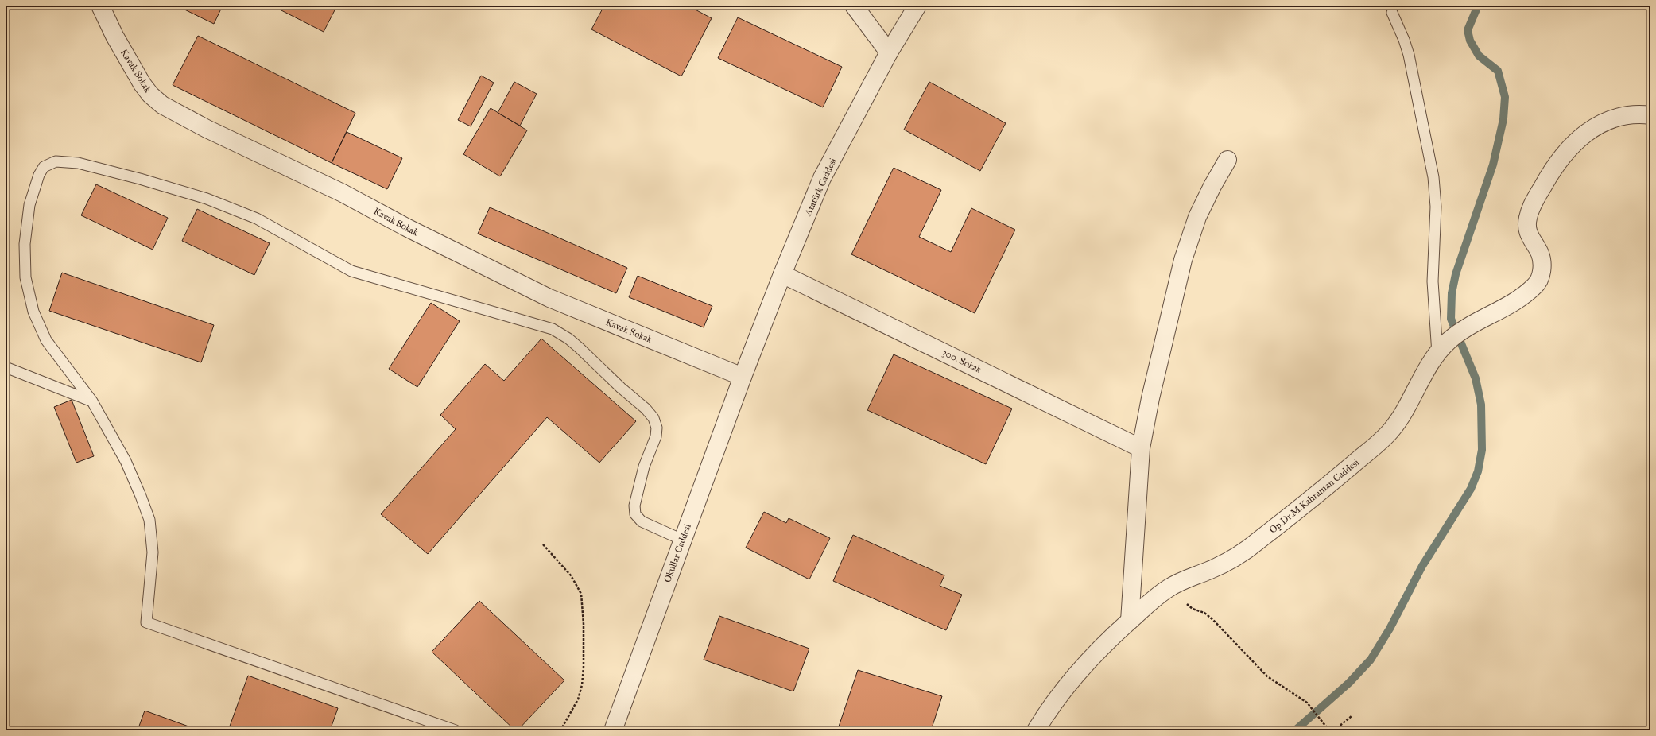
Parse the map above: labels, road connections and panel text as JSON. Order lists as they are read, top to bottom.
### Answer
{
  "streets": {
    "street": [
      "Kavak Sokak",
      "Atatürk Caddesi",
      "300. Sokak",
      "Op.Dr.M.Kahraman Caddesi",
      "Okullar Caddesi"
    ]
  },
  "crossings": [
    ["Kavak Sokak", "Atatürk Caddesi"],
    ["Kavak Sokak", "Okullar Caddesi"],
    ["Atatürk Caddesi", "300. Sokak"],
    ["Atatürk Caddesi", "Okullar Caddesi"]
  ]
}
